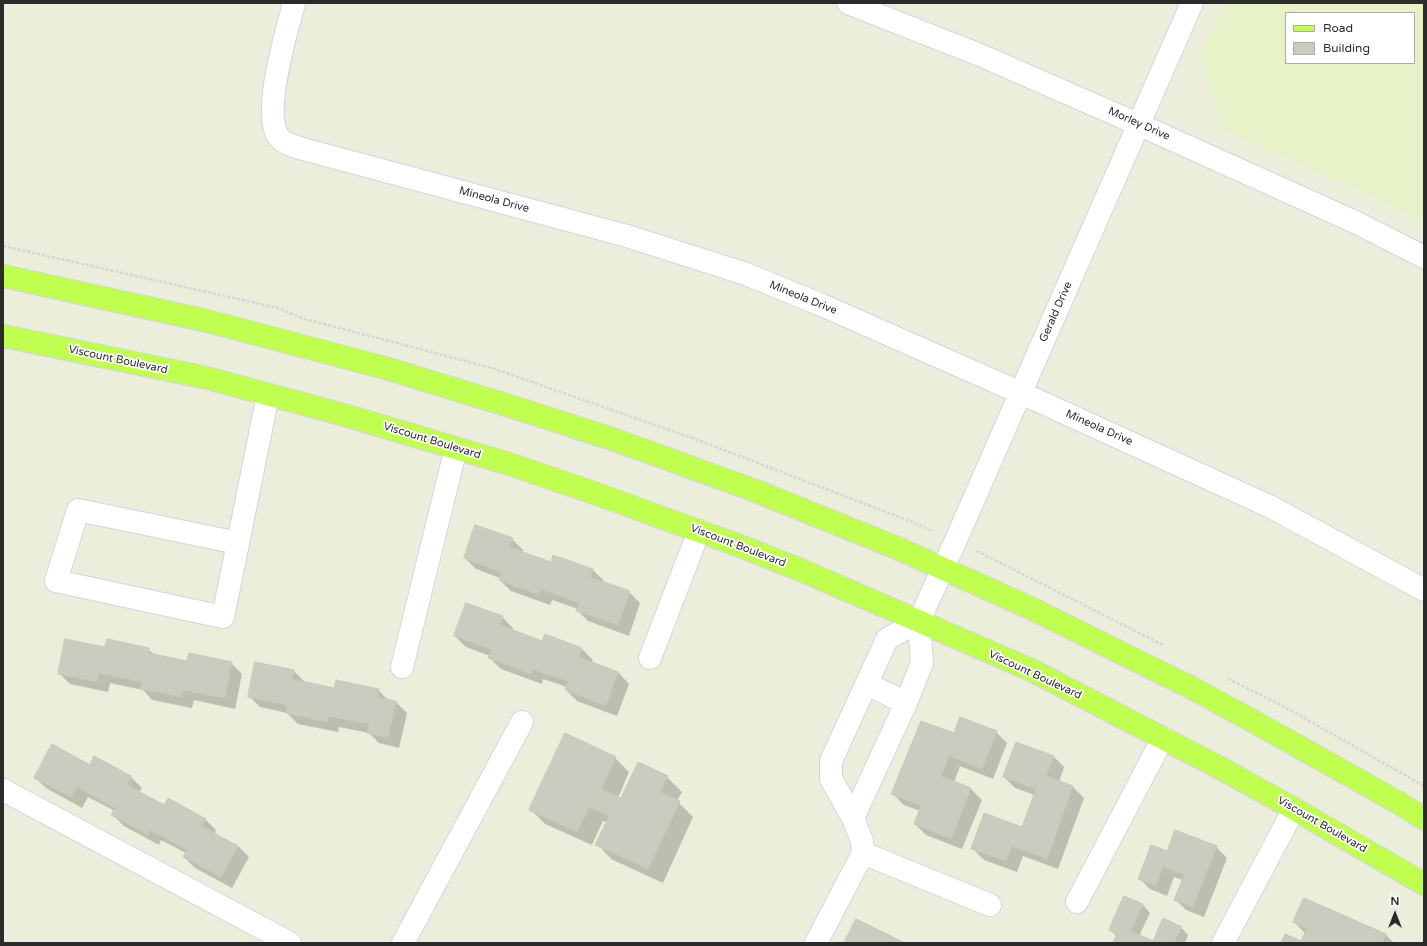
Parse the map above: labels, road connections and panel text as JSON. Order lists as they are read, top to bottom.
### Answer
{
  "streets": {
    "main road": ["Viscount Boulevard"],
    "street": ["Morley Drive", "Mineola Drive", "Gerald Drive"]
  },
  "crossings": [
    ["Morley Drive", "Gerald Drive"],
    ["Mineola Drive", "Gerald Drive"],
    ["Gerald Drive", "Viscount Boulevard"]
  ],
  "legend": ["Road", "Building"],
  "north": "top"
}
